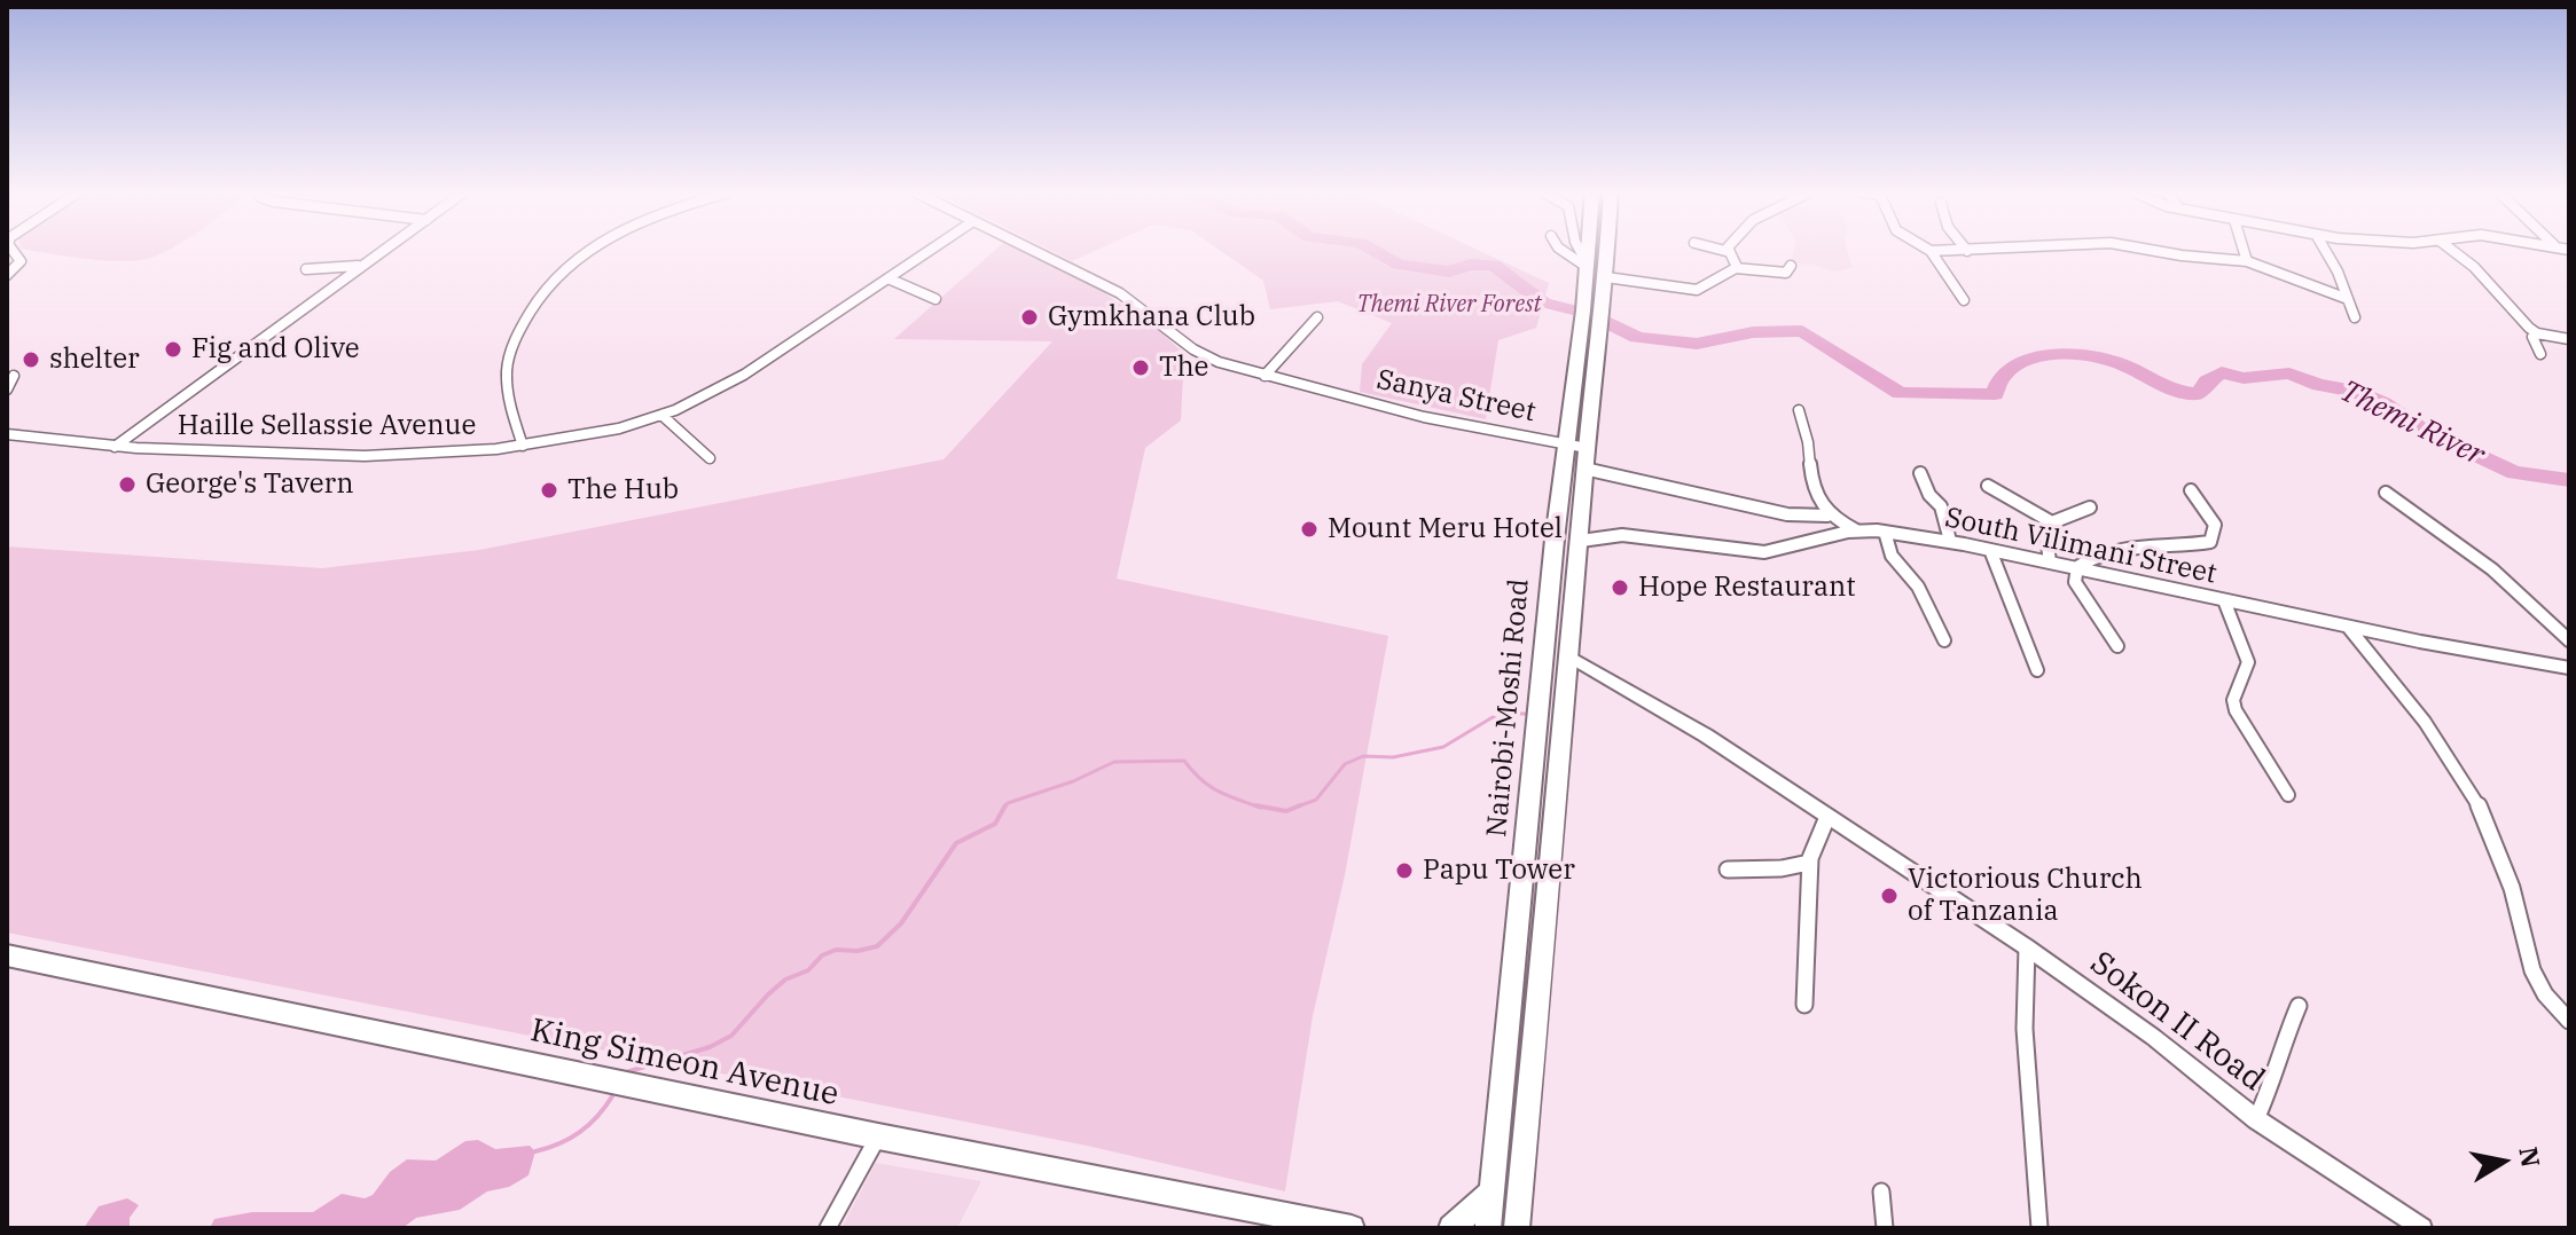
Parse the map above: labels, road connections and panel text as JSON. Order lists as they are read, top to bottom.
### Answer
{
  "streets": {
    "main road": ["Nairobi-Moshi Road", "King Simeon Avenue"],
    "street": [
      "Sanya Street",
      "Haille Sellassie Avenue",
      "South Vilimani Street",
      "Sokon II Road"
    ]
  },
  "crossings": [
    ["Sanya Street", "Nairobi-Moshi Road"],
    ["South Vilimani Street", "Nairobi-Moshi Road"],
    ["Nairobi-Moshi Road", "Sokon II Road"]
  ],
  "water": ["Themi River"],
  "parks": ["Themi River Forest"],
  "places": [
    "Gymkhana Club",
    "Fig and Olive",
    "shelter",
    "The",
    "George's Tavern",
    "The Hub",
    "Mount Meru Hotel",
    "Hope Restaurant",
    "Papu Tower",
    "Victorious Church of Tanzania"
  ],
  "north": "right"
}
